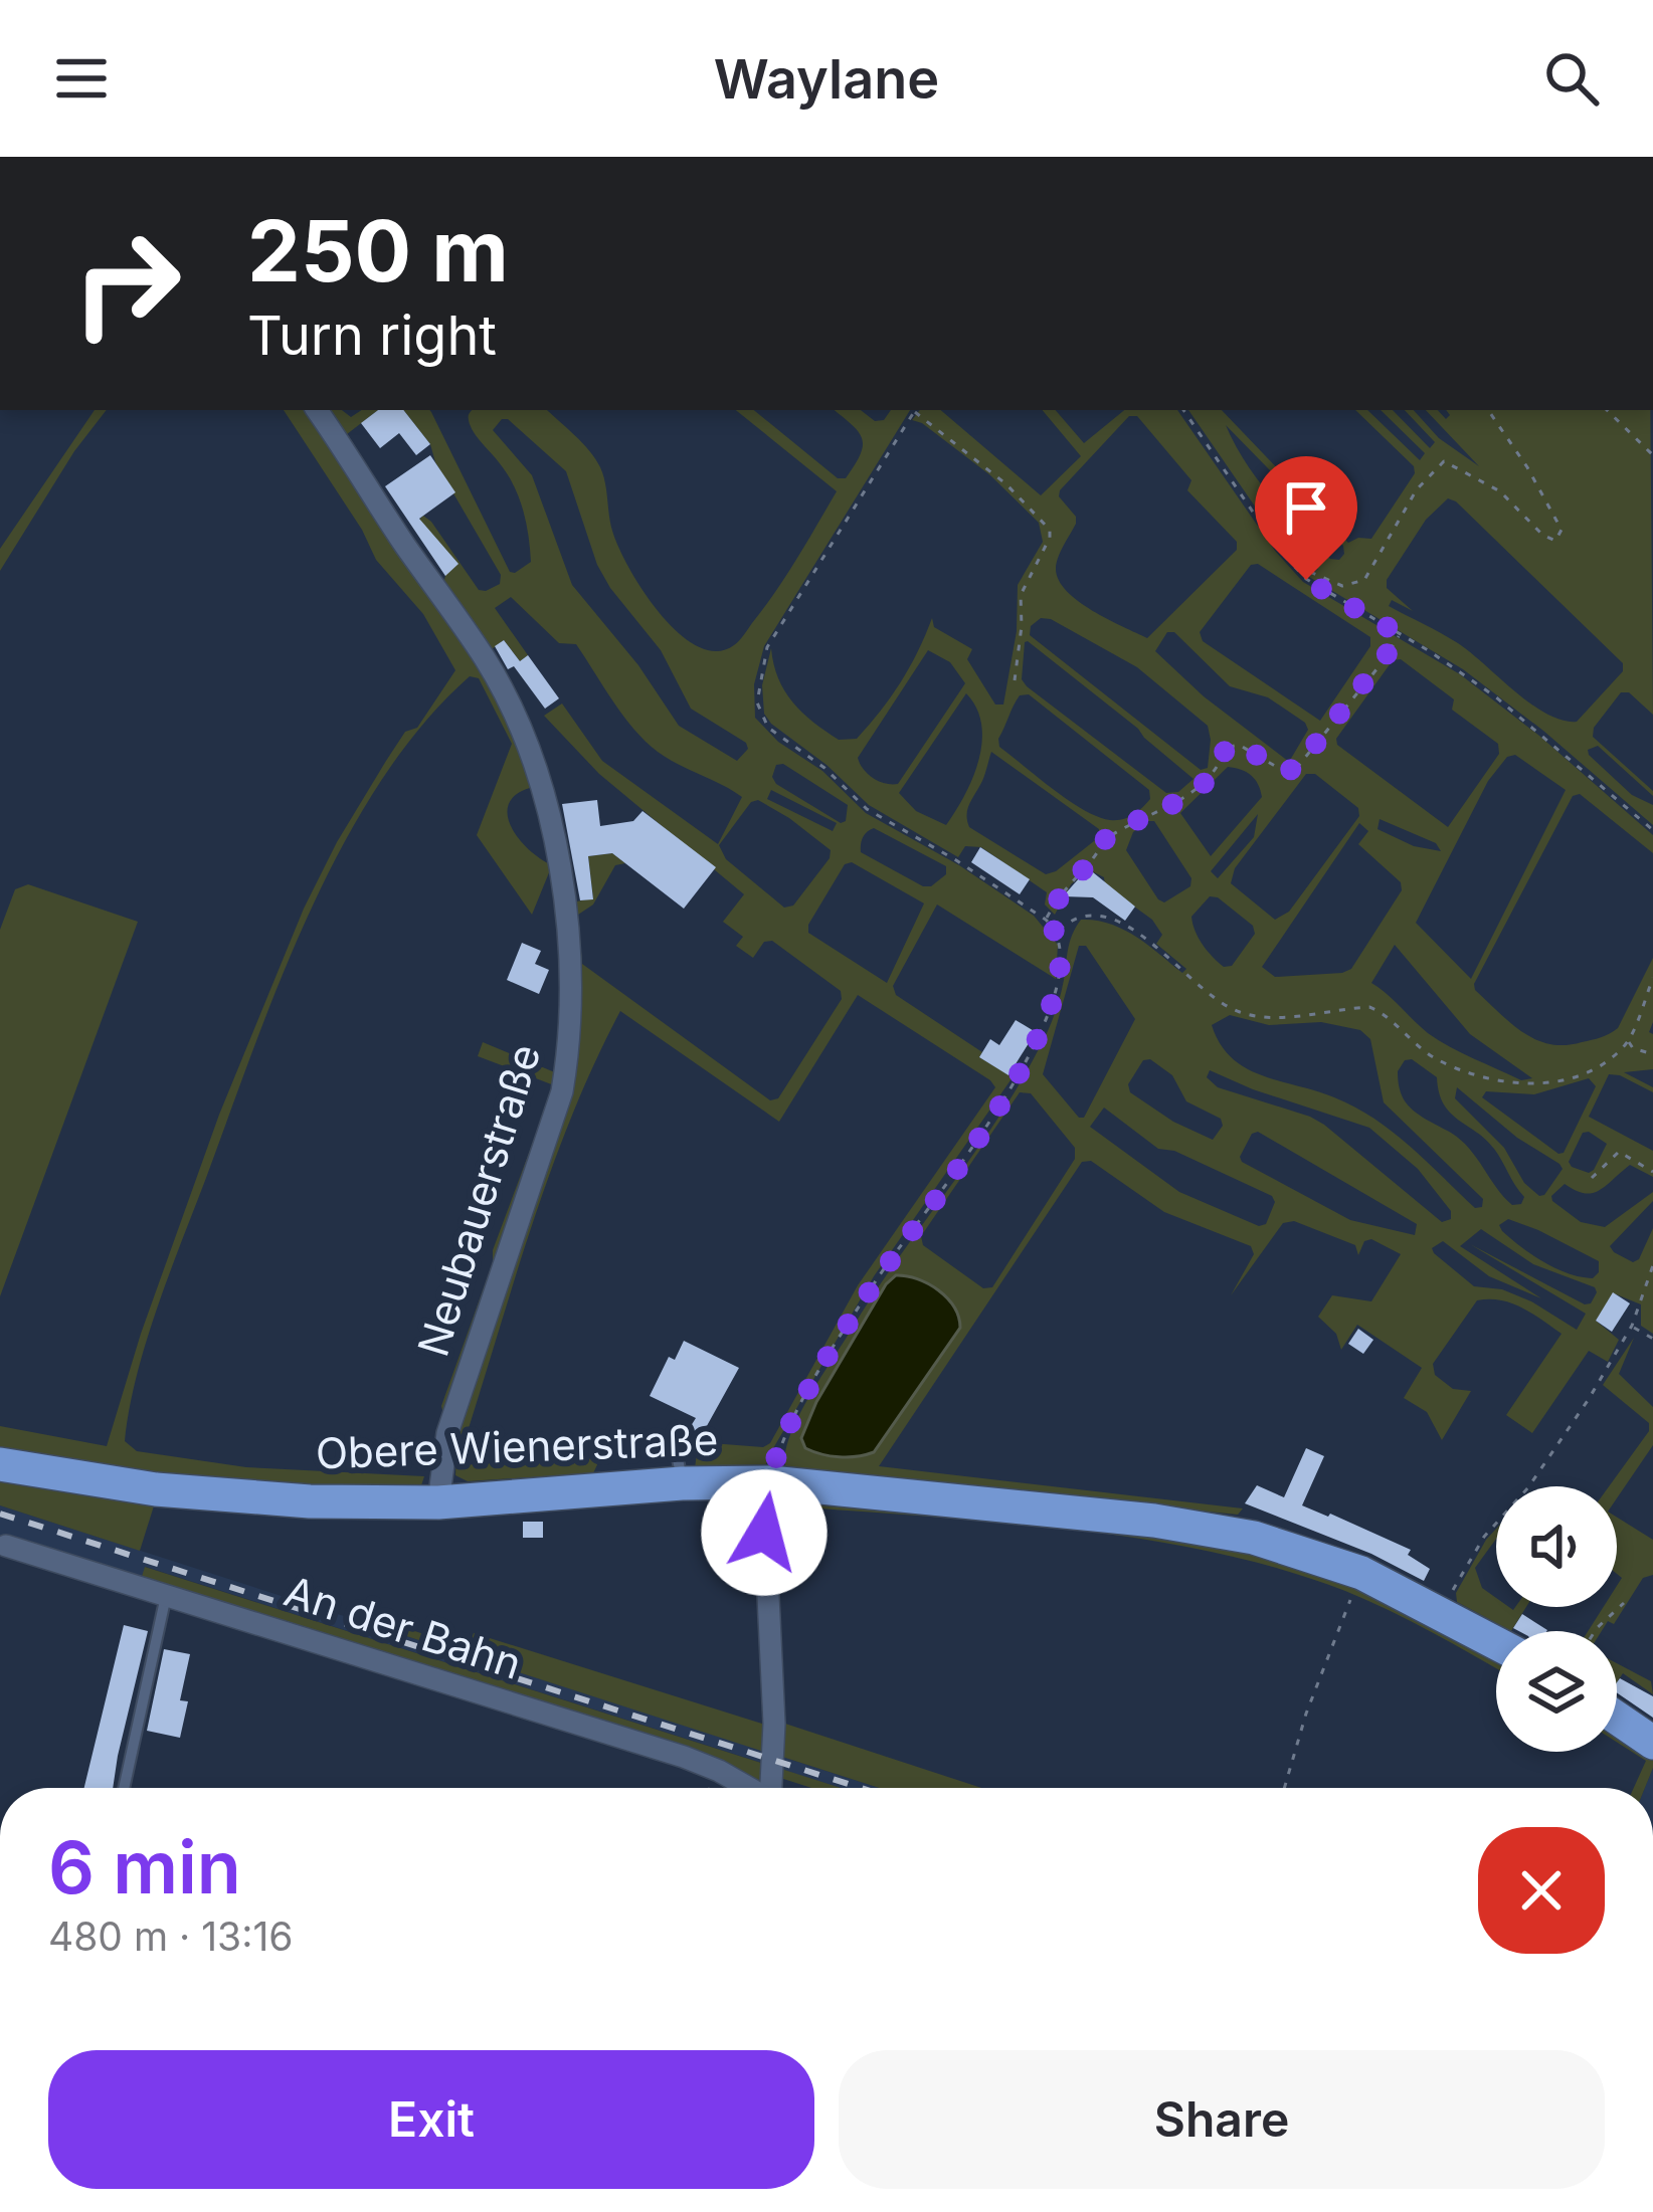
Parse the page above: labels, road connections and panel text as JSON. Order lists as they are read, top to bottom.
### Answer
{
  "streets": {
    "main road": ["Obere Wienerstraße"],
    "street": ["Neubauerstraße", "An der Bahn"]
  },
  "crossings": [
    ["Neubauerstraße", "Obere Wienerstraße"]
  ],
  "page": {
    "header": "Waylane",
    "turn": ["250 m", "Turn right"],
    "heading": ["6 min", "480 m · 13:16"],
    "buttons": ["Exit", "Share"]
  }
}
